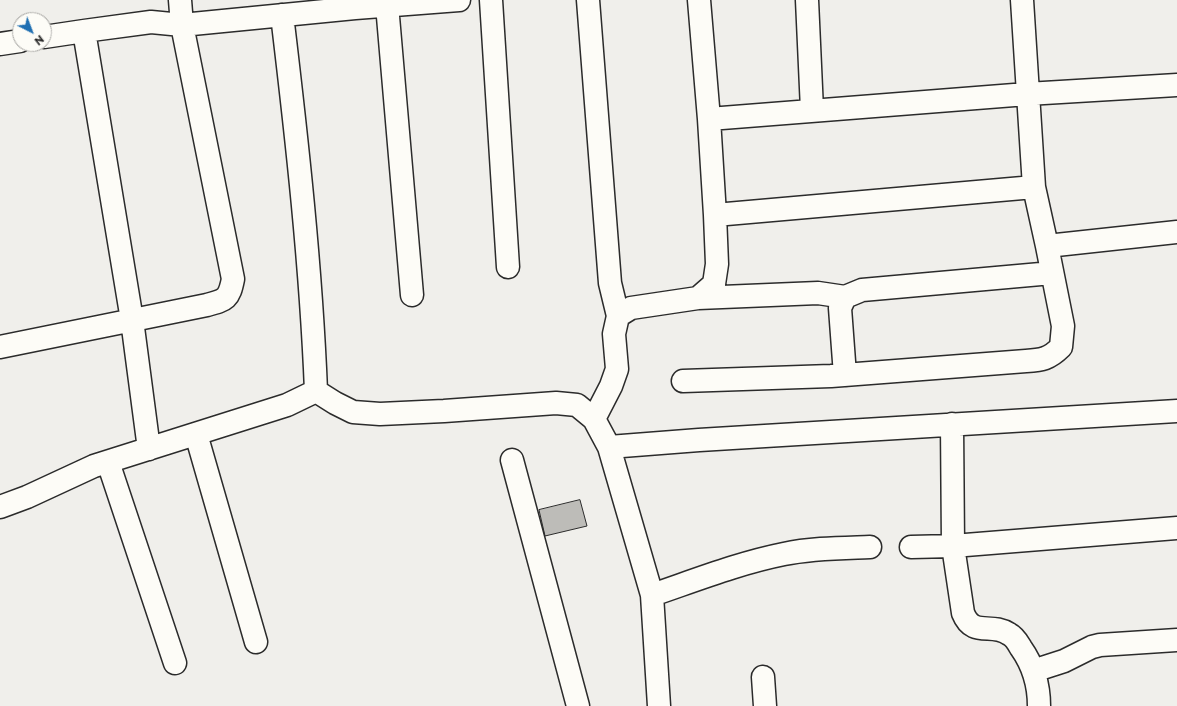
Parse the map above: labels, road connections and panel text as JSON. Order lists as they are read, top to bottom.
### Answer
{
  "north": "bottom right"
}
